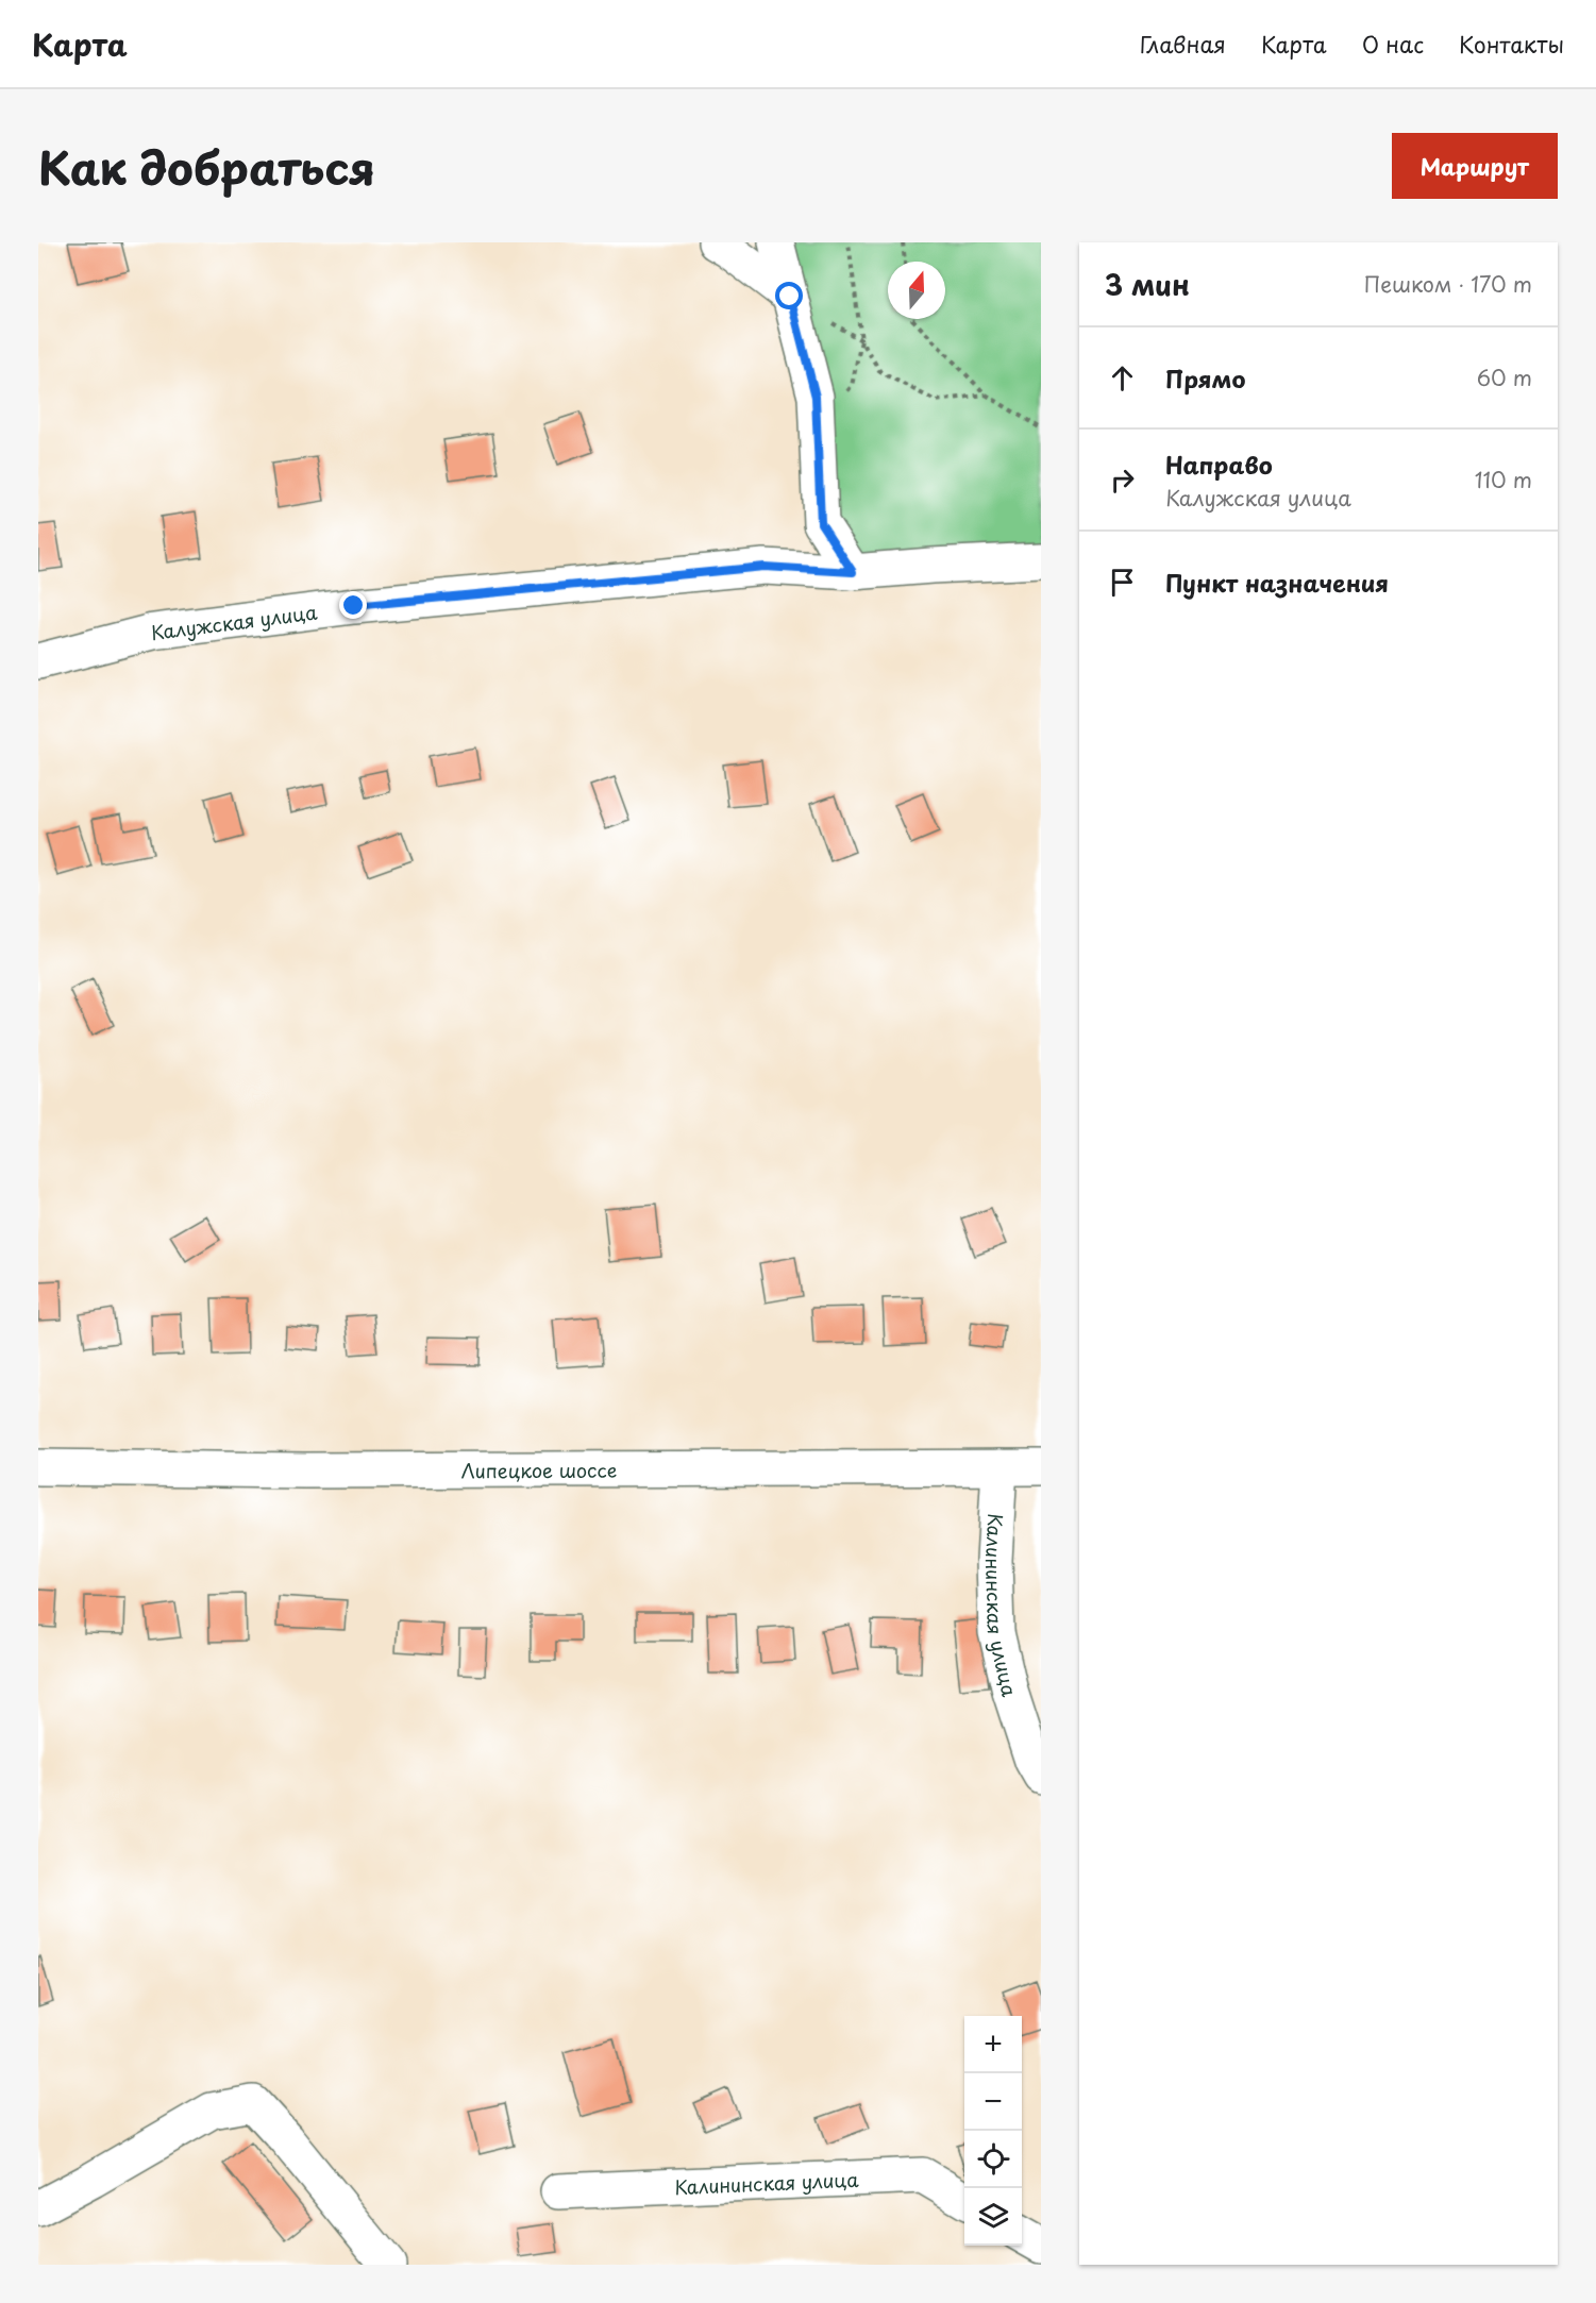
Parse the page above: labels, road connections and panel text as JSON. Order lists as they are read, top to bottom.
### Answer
{
  "streets": {
    "street": ["Калужская улица", "Липецкое шоссе", "Калининская улица"]
  },
  "crossings": [
    ["Липецкое шоссе", "Калининская улица"]
  ],
  "north": "top",
  "page": {
    "header": "Карта",
    "nav": [
      "Главная",
      "Карта",
      "О нас",
      "Контакты"
    ],
    "title": "Как добраться",
    "buttons": "Маршрут",
    "heading": ["3 мин", "Пешком · 170 m"],
    "list": [
      ["Прямо", "60 m"],
      ["Направо", "Калужская улица", "110 m"],
      "Пункт назначения"
    ],
    "map_buttons": ["+", "−"]
  }
}
